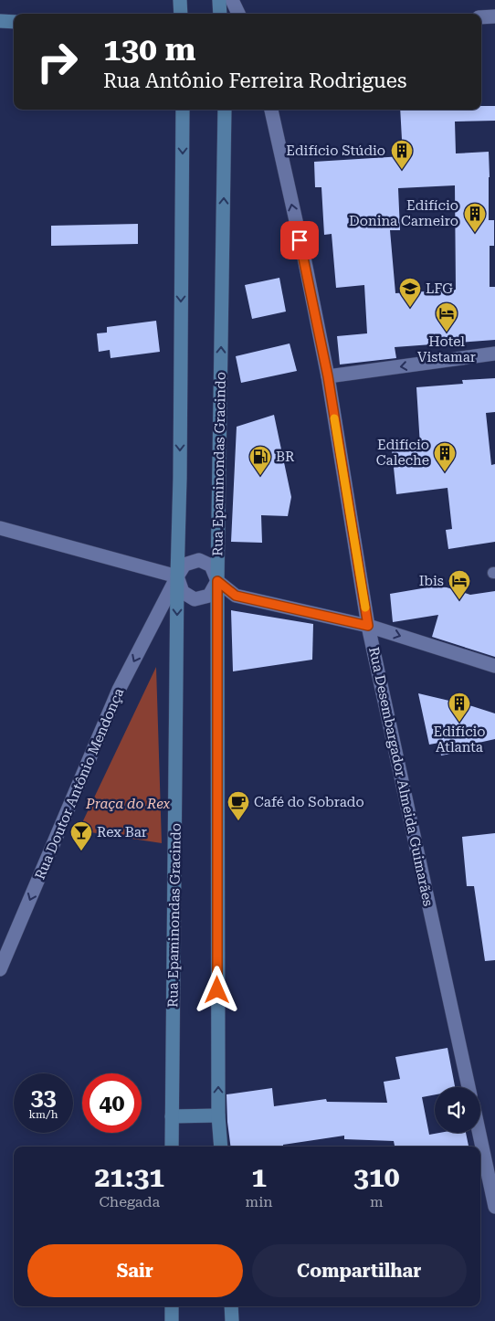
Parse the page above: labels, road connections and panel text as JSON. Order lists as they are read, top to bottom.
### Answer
{
  "streets": {
    "street": ["Rua Epaminondas Gracindo", "Rua Desembargador Almeida Guimarães", "Rua Doutor Antônio Mendonça"]
  },
  "crossings": [
    ["Rua Epaminondas Gracindo", "Rua Doutor Antônio Mendonça"]
  ],
  "one_way": ["Rua Doutor Antônio Mendonça"],
  "parks": ["Praça do Rex"],
  "places": {
    "building": [
      "Edifício Stúdio",
      "Edifício Donina Carneiro",
      "Edifício Caleche",
      "Edifício Atlanta"
    ],
    "school or university": ["LFG"],
    "hotel": ["Hotel Vistamar", "Ibis"],
    "fuel station": ["BR"],
    "cafe": ["Café do Sobrado"],
    "bar": ["Rex Bar"]
  },
  "page": {
    "turn": ["130 m", "Rua Antônio Ferreira Rodrigues"],
    "speed": "33 km/h",
    "limit": "40",
    "eta": [
      "21:31",
      "Chegada",
      "1",
      "min",
      "310",
      "m"
    ],
    "buttons": ["Sair", "Compartilhar"]
  }
}
